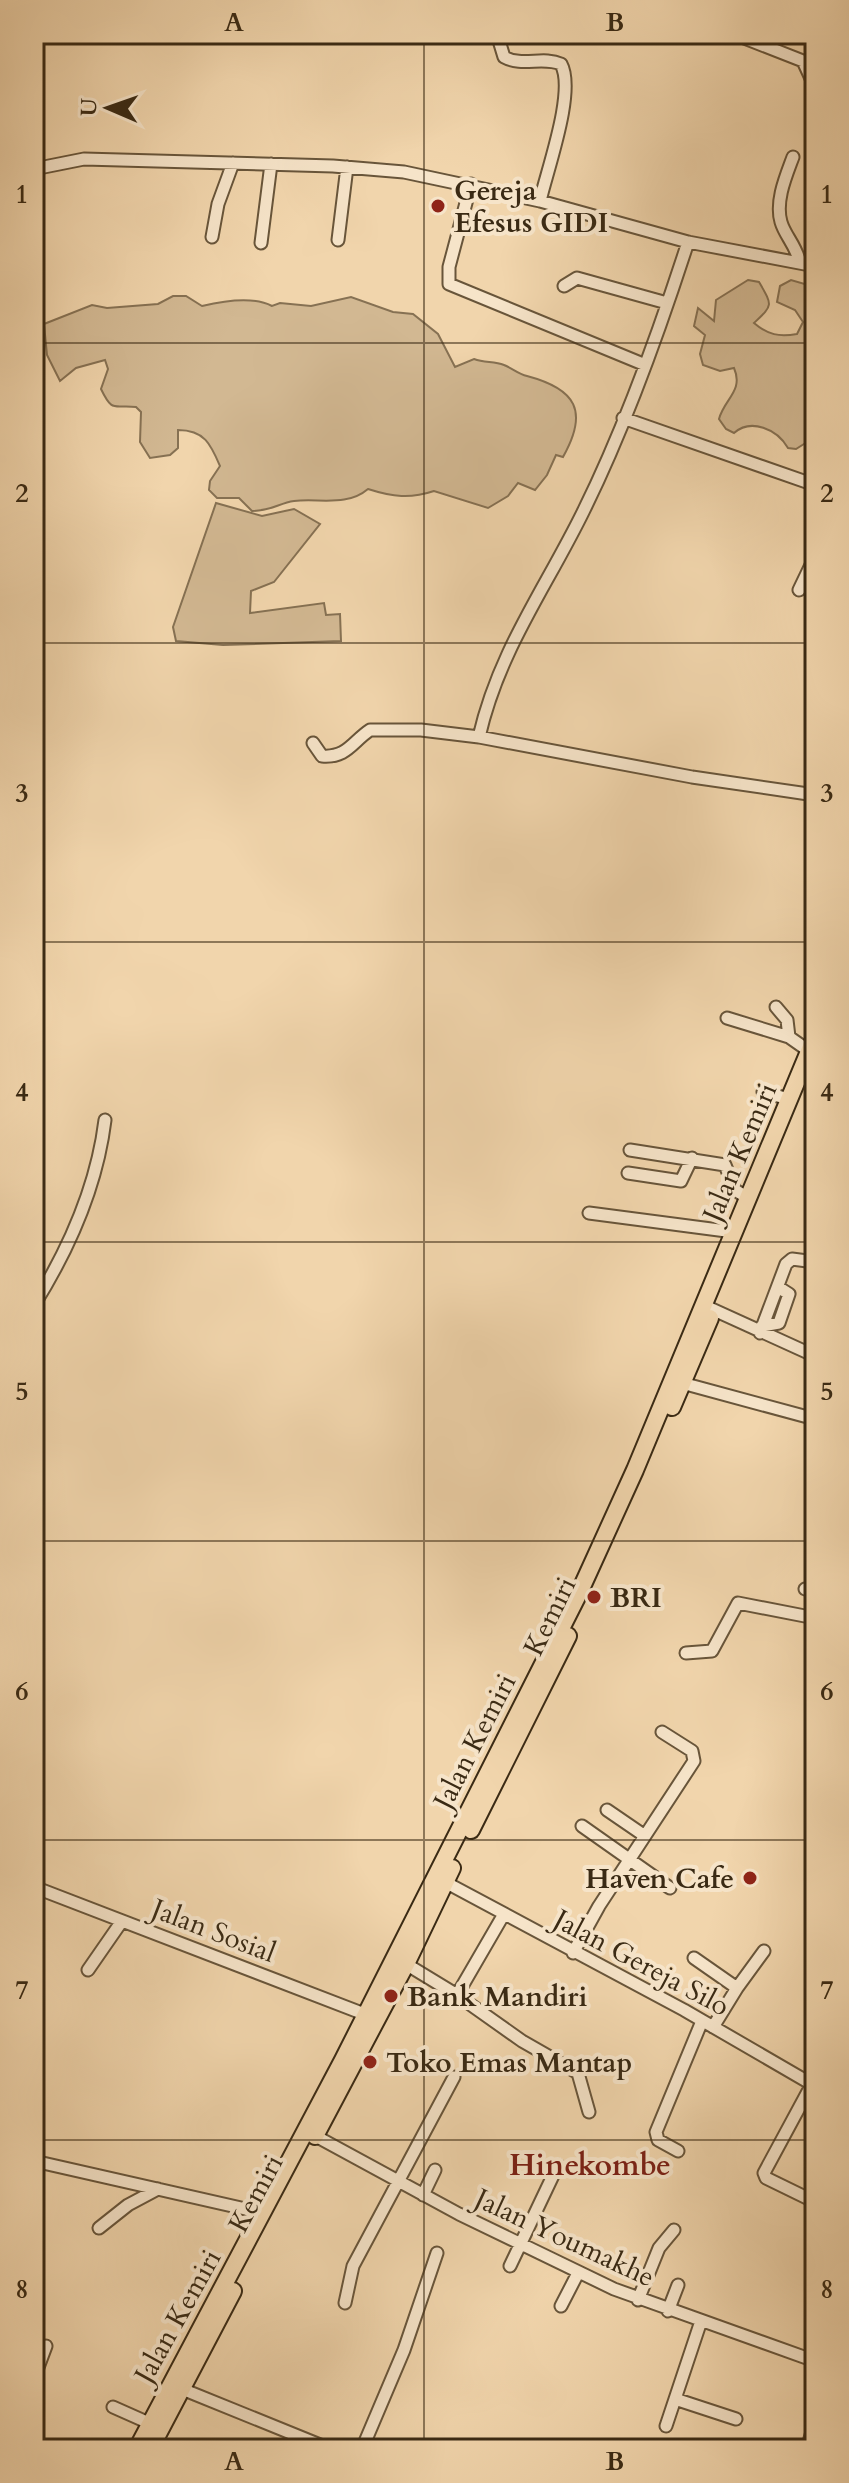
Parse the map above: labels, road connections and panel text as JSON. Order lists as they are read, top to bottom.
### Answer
{
  "streets": {
    "highway": ["Jalan Kemiri", "Kemiri"],
    "street": ["Jalan Sosial", "Jalan Gereja Silo", "Jalan Youmakhe"]
  },
  "crossings": [
    ["Jalan Kemiri", "Kemiri"],
    ["Jalan Kemiri", "Jalan Sosial"],
    ["Jalan Kemiri", "Jalan Youmakhe"],
    ["Kemiri", "Jalan Sosial"],
    ["Kemiri", "Jalan Gereja Silo"],
    ["Kemiri", "Jalan Youmakhe"]
  ],
  "districts": ["Hinekombe"],
  "places": [
    "Gereja Efesus GIDI",
    "BRI",
    "Haven Cafe",
    "Bank Mandiri",
    "Toko Emas Mantap"
  ],
  "north": "left",
  "grid": {
    "columns": ["A", "B"],
    "rows": [
      "1",
      "2",
      "3",
      "4",
      "5",
      "6",
      "7",
      "8"
    ]
  }
}
